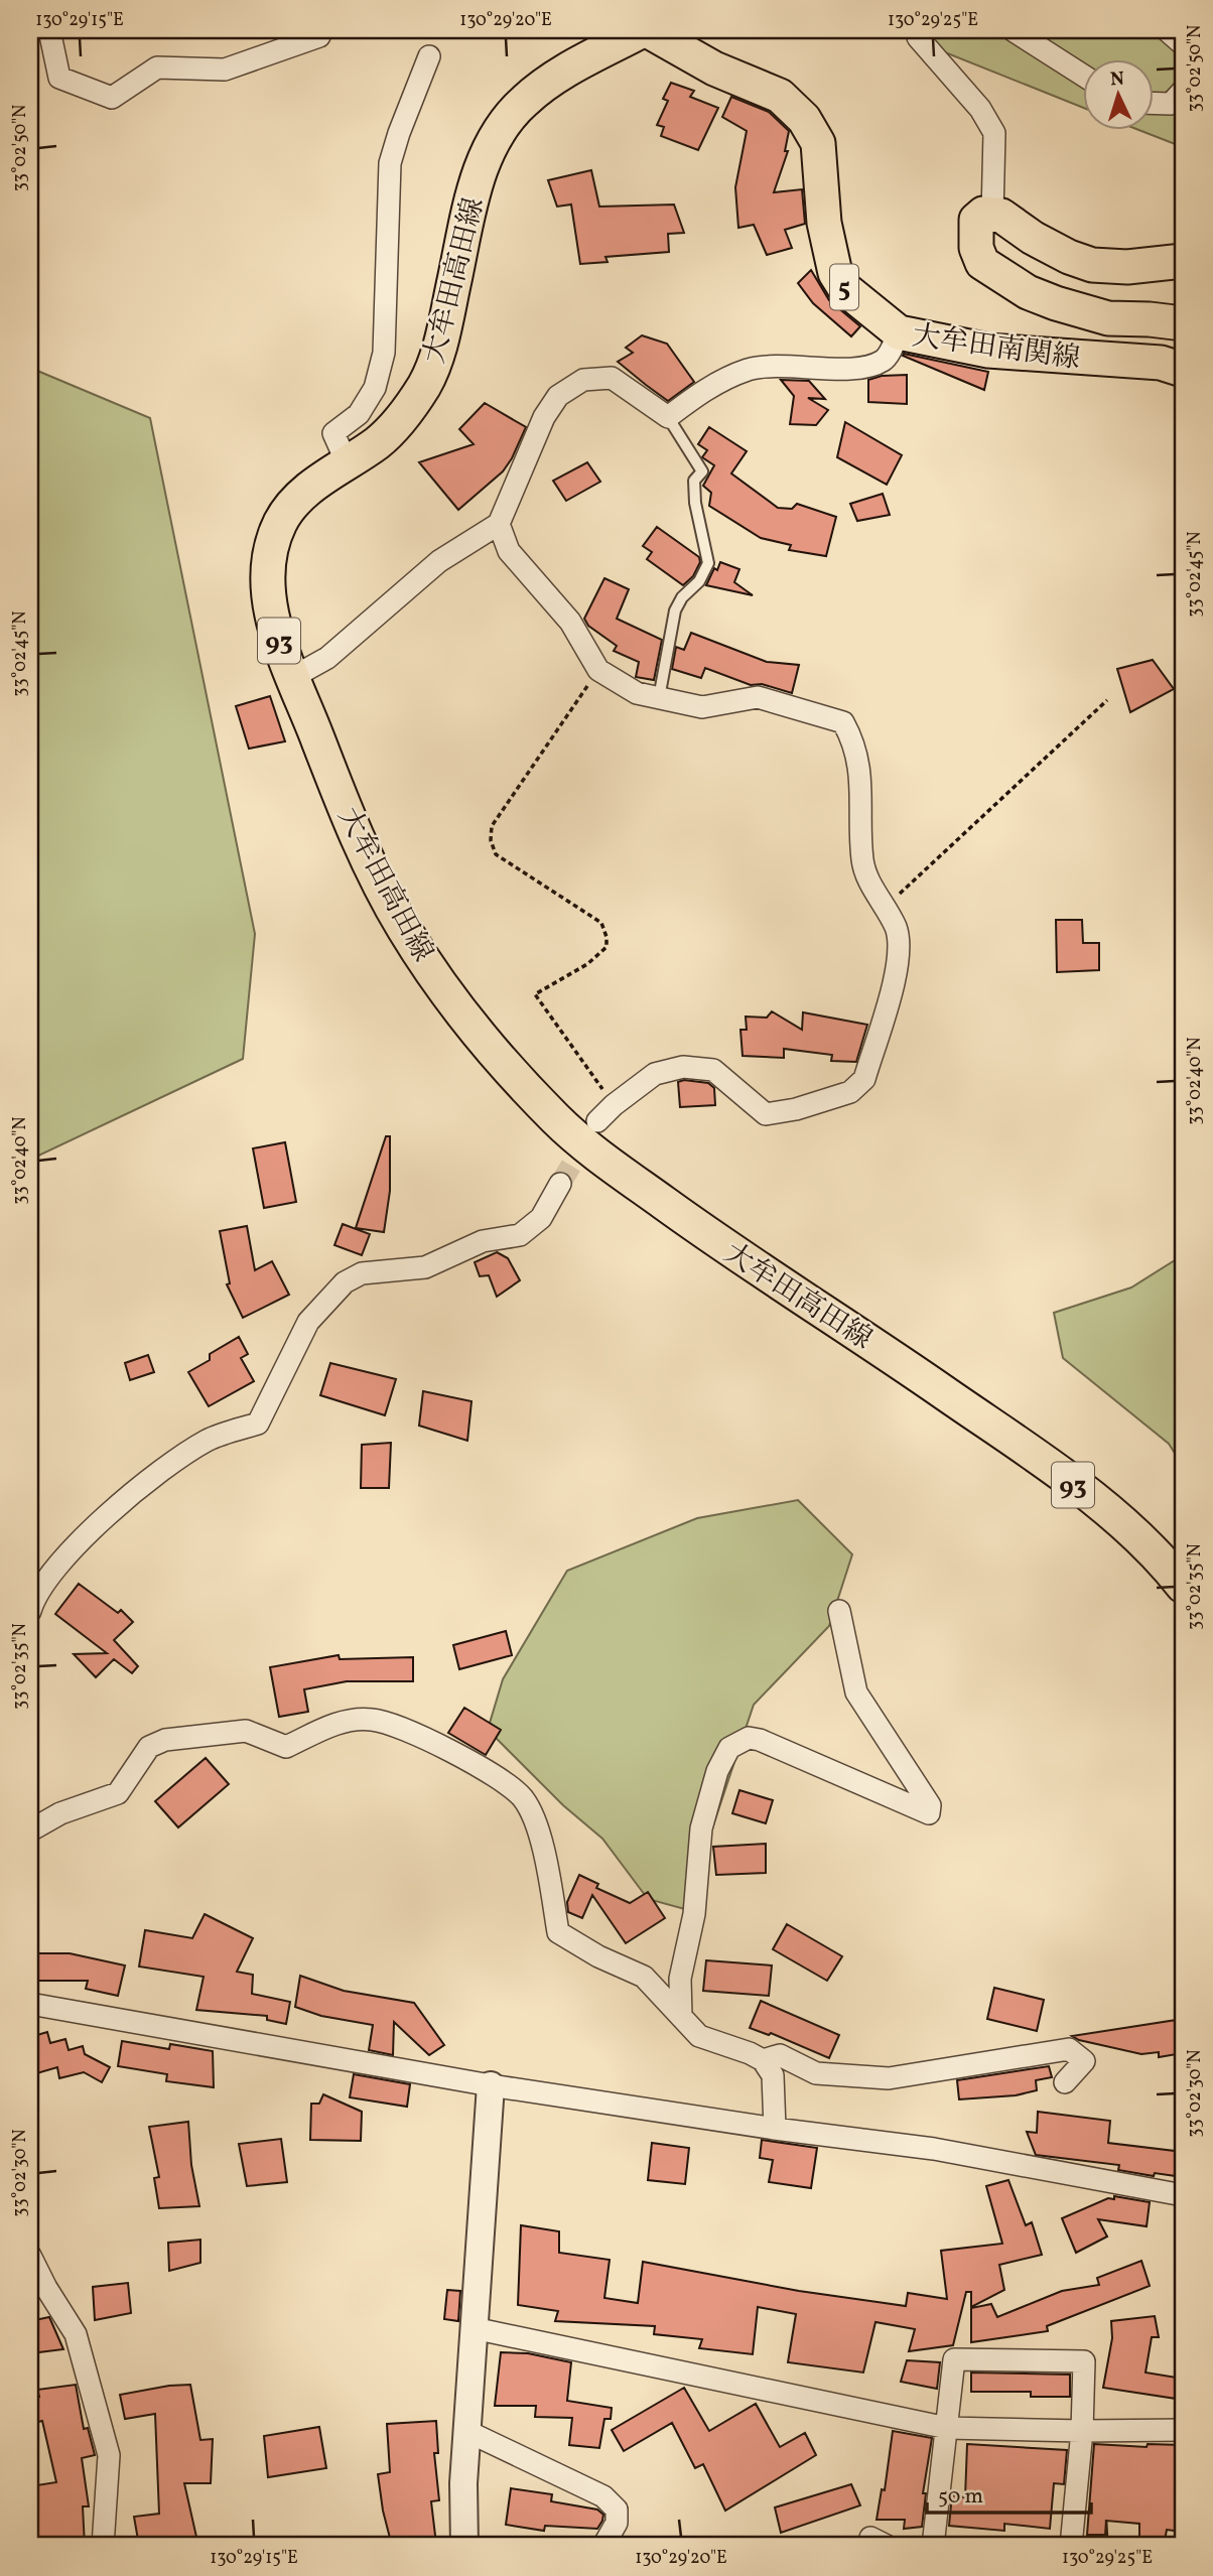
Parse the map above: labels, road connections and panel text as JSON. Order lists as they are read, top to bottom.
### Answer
{
  "streets": {
    "main road": [
      "大牟田高田線",
      "5",
      "大牟田南関線",
      "93"
    ]
  },
  "crossings": [
    ["大牟田高田線", "大牟田南関線"]
  ],
  "scale_bar": "50 m",
  "north": "top",
  "coordinates": [
    "130°29'15\"E",
    "130°29'20\"E",
    "130°29'25\"E",
    "33°02'50\"N",
    "33°02'45\"N",
    "33°02'40\"N",
    "33°02'35\"N",
    "33°02'30\"N"
  ]
}
